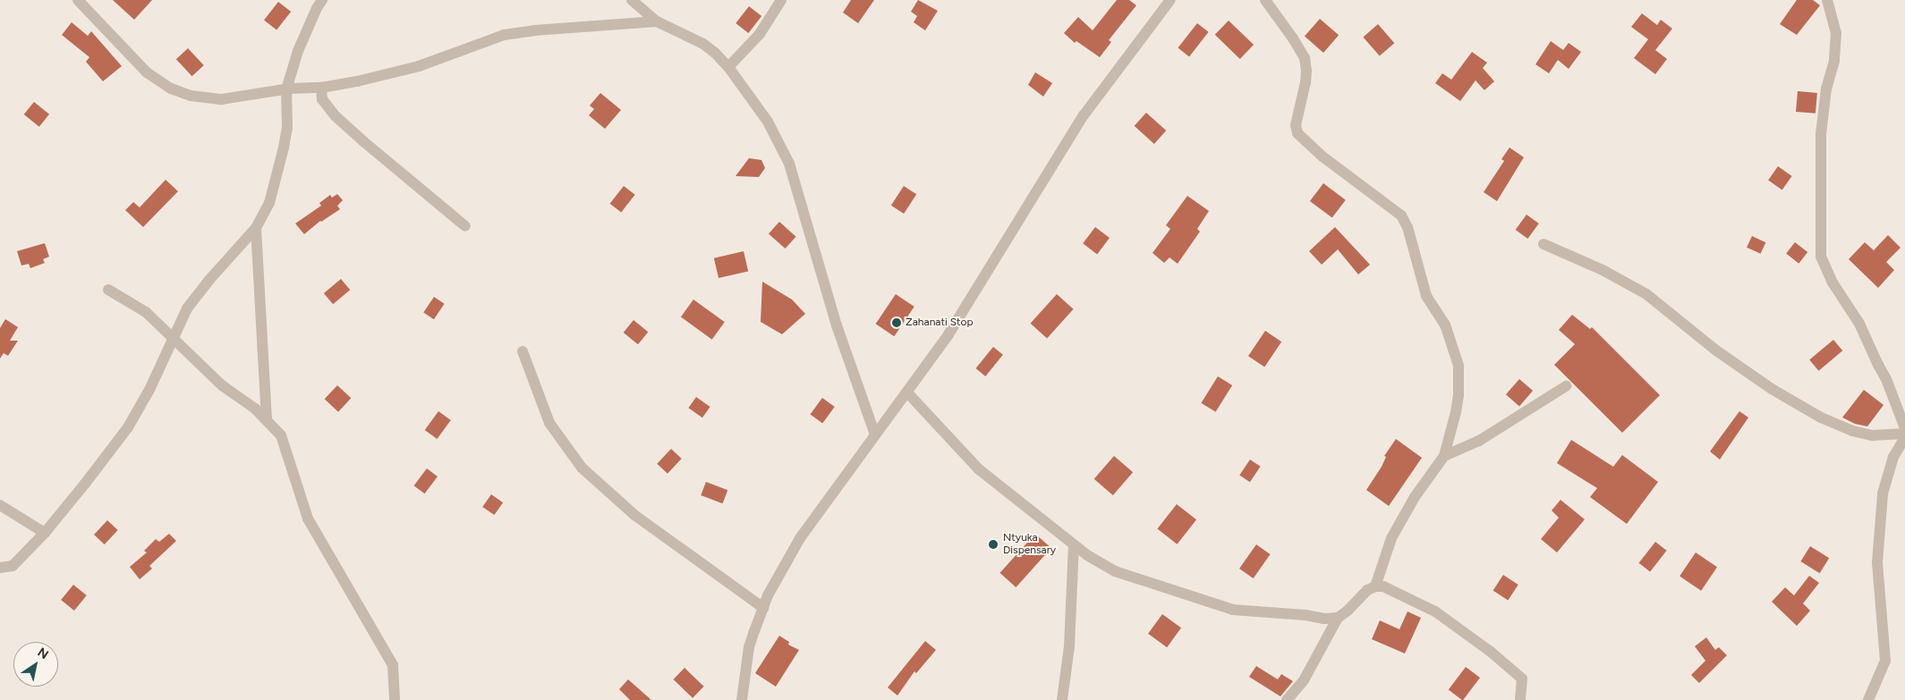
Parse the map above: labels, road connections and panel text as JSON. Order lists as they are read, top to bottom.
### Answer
{
  "places": ["Zahanati Stop", "Ntyuka Dispensary"],
  "north": "top right"
}
